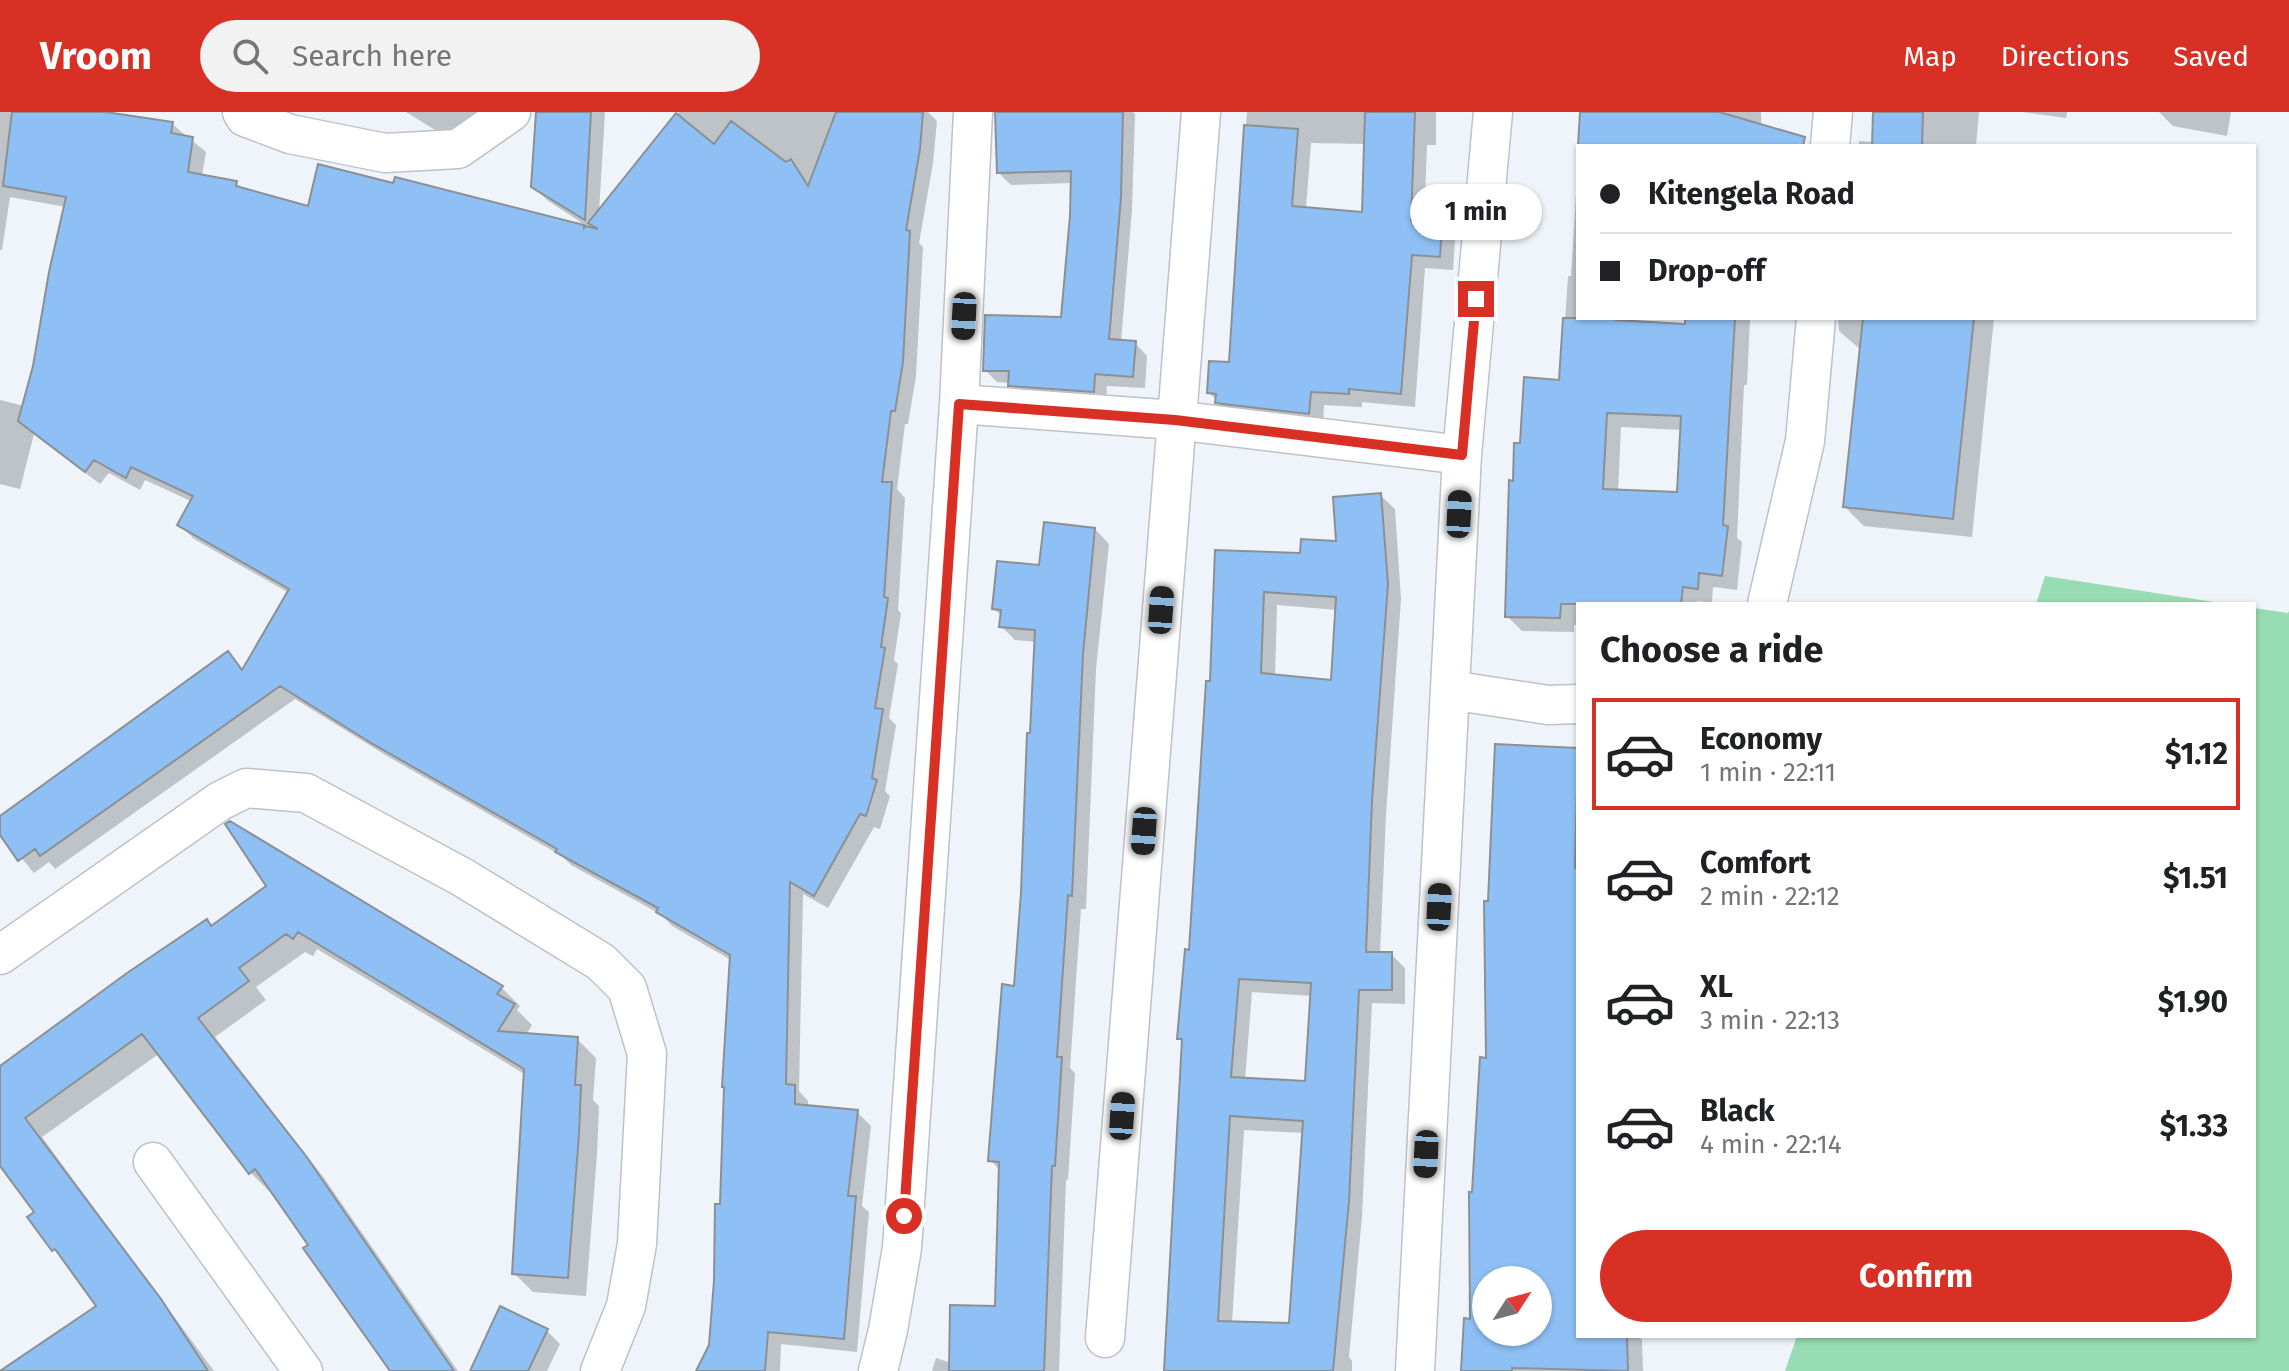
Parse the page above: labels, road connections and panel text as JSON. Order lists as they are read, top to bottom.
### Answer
{
  "north": "top right",
  "page": {
    "header": "Vroom",
    "search": "Search here",
    "nav": ["Map", "Directions", "Saved"],
    "banner": ["Kitengela Road", "Drop-off"],
    "bubble": "1 min",
    "heading": "Choose a ride",
    "list": [
      {
        "name": "Economy",
        "note": "1 min · 22:11",
        "value": "$1.12"
      },
      {
        "name": "Comfort",
        "note": "2 min · 22:12",
        "value": "$1.51"
      },
      {
        "name": "XL",
        "note": "3 min · 22:13",
        "value": "$1.90"
      },
      {
        "name": "Black",
        "note": "4 min · 22:14",
        "value": "$1.33"
      }
    ],
    "buttons": "Confirm"
  }
}
